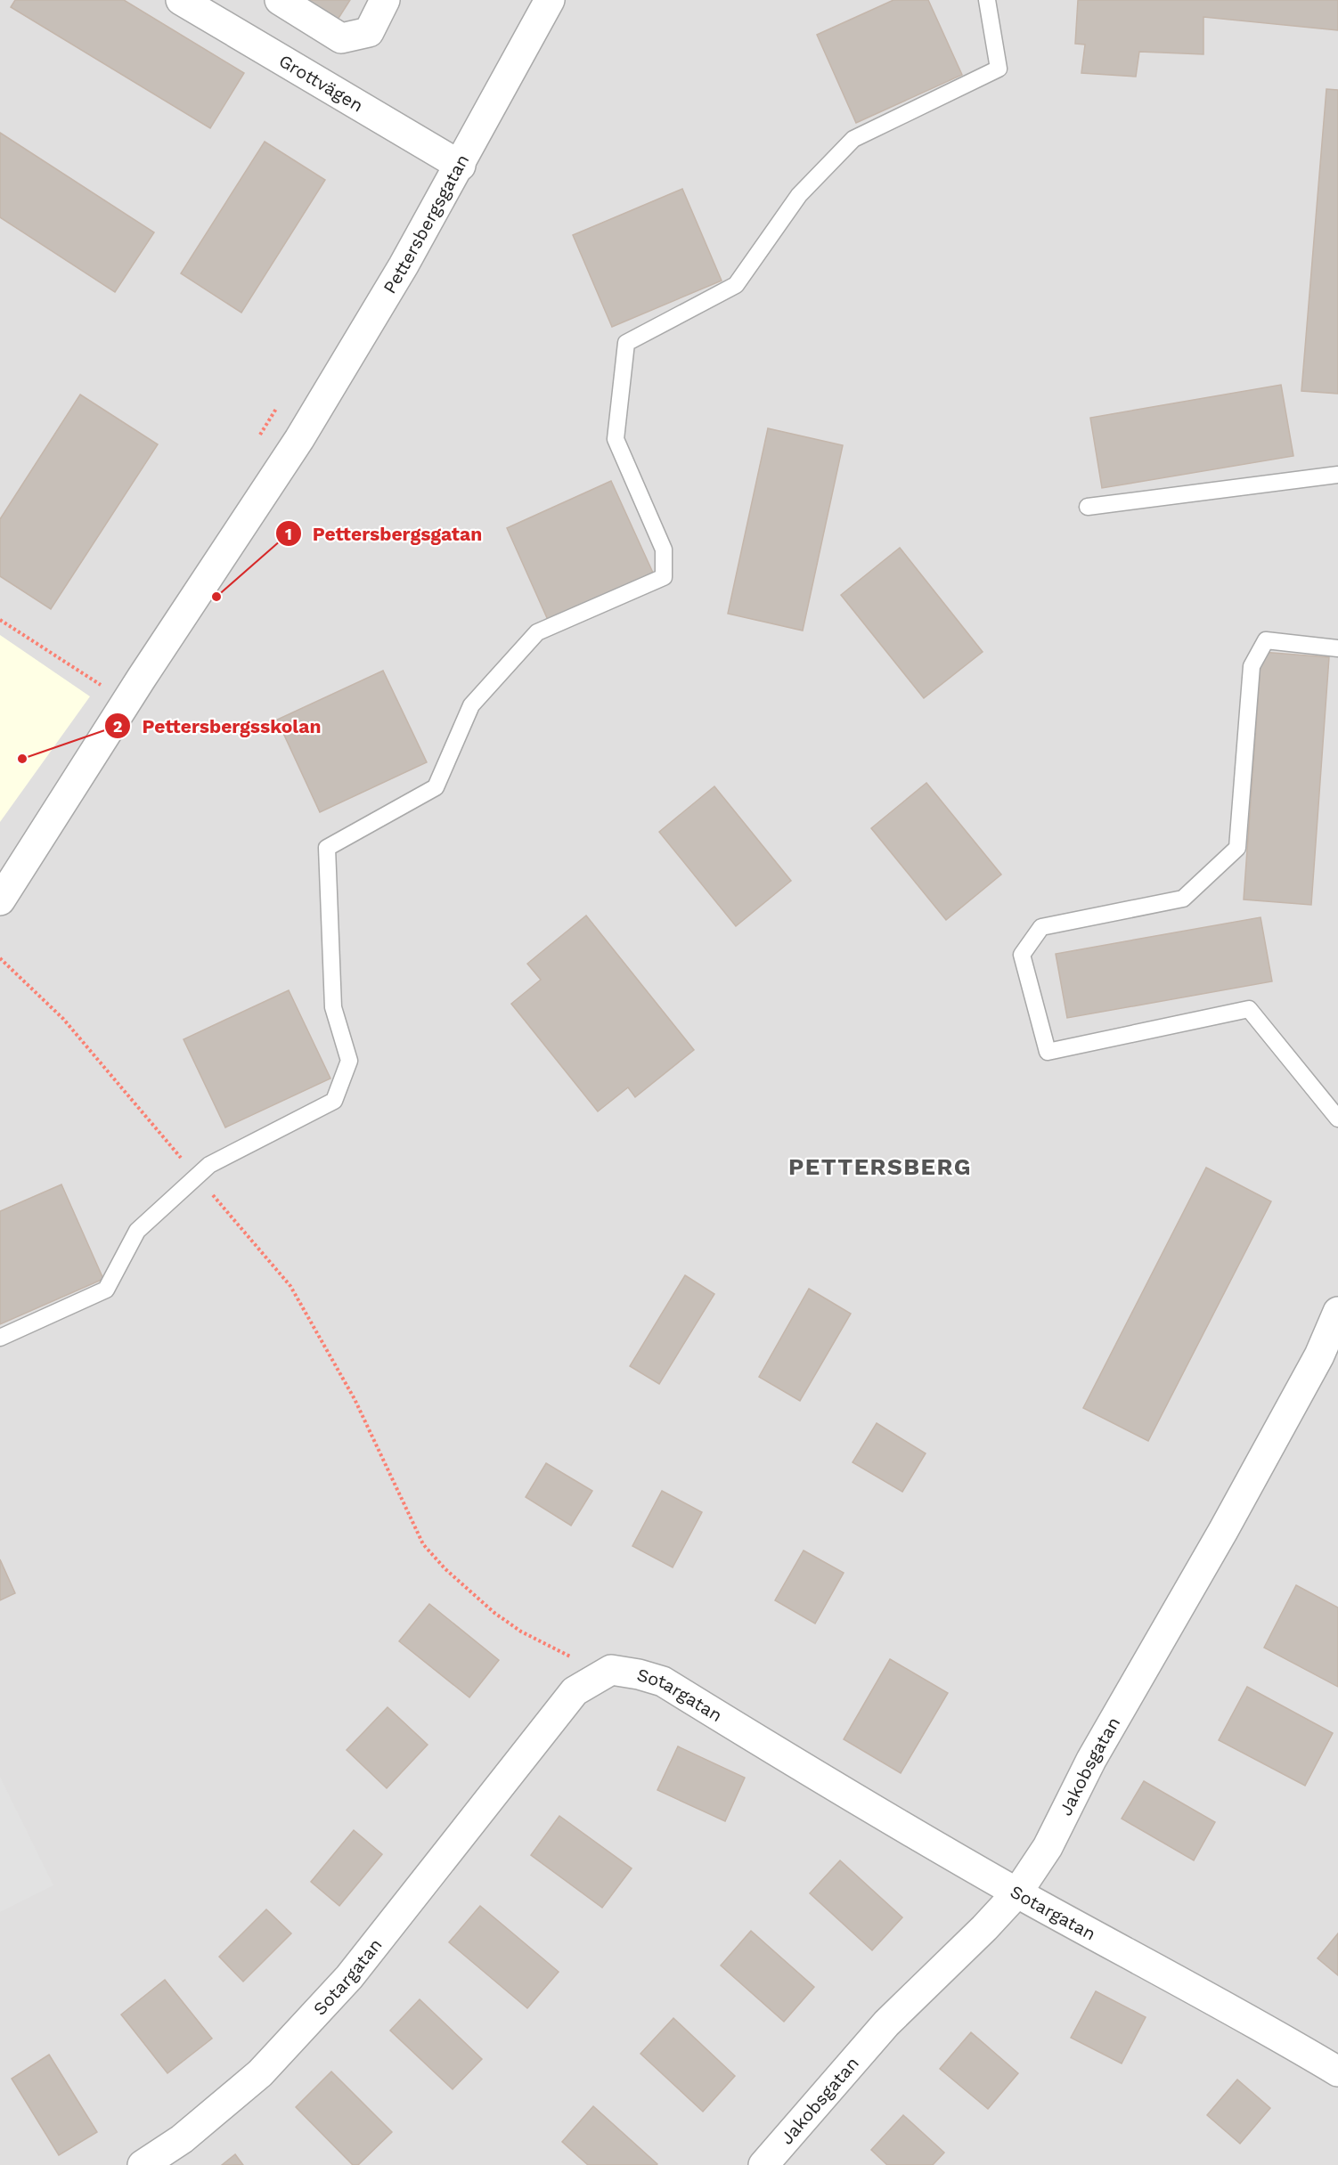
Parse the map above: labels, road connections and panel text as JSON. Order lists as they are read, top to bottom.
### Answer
{
  "streets": {
    "street": [
      "Grottvägen",
      "Pettersbergsgatan",
      "Sotargatan",
      "Jakobsgatan"
    ]
  },
  "crossings": [
    ["Grottvägen", "Pettersbergsgatan"],
    ["Sotargatan", "Jakobsgatan"]
  ],
  "districts": ["PETTERSBERG"],
  "places": ["Pettersbergsgatan", "Pettersbergsskolan"]
}
